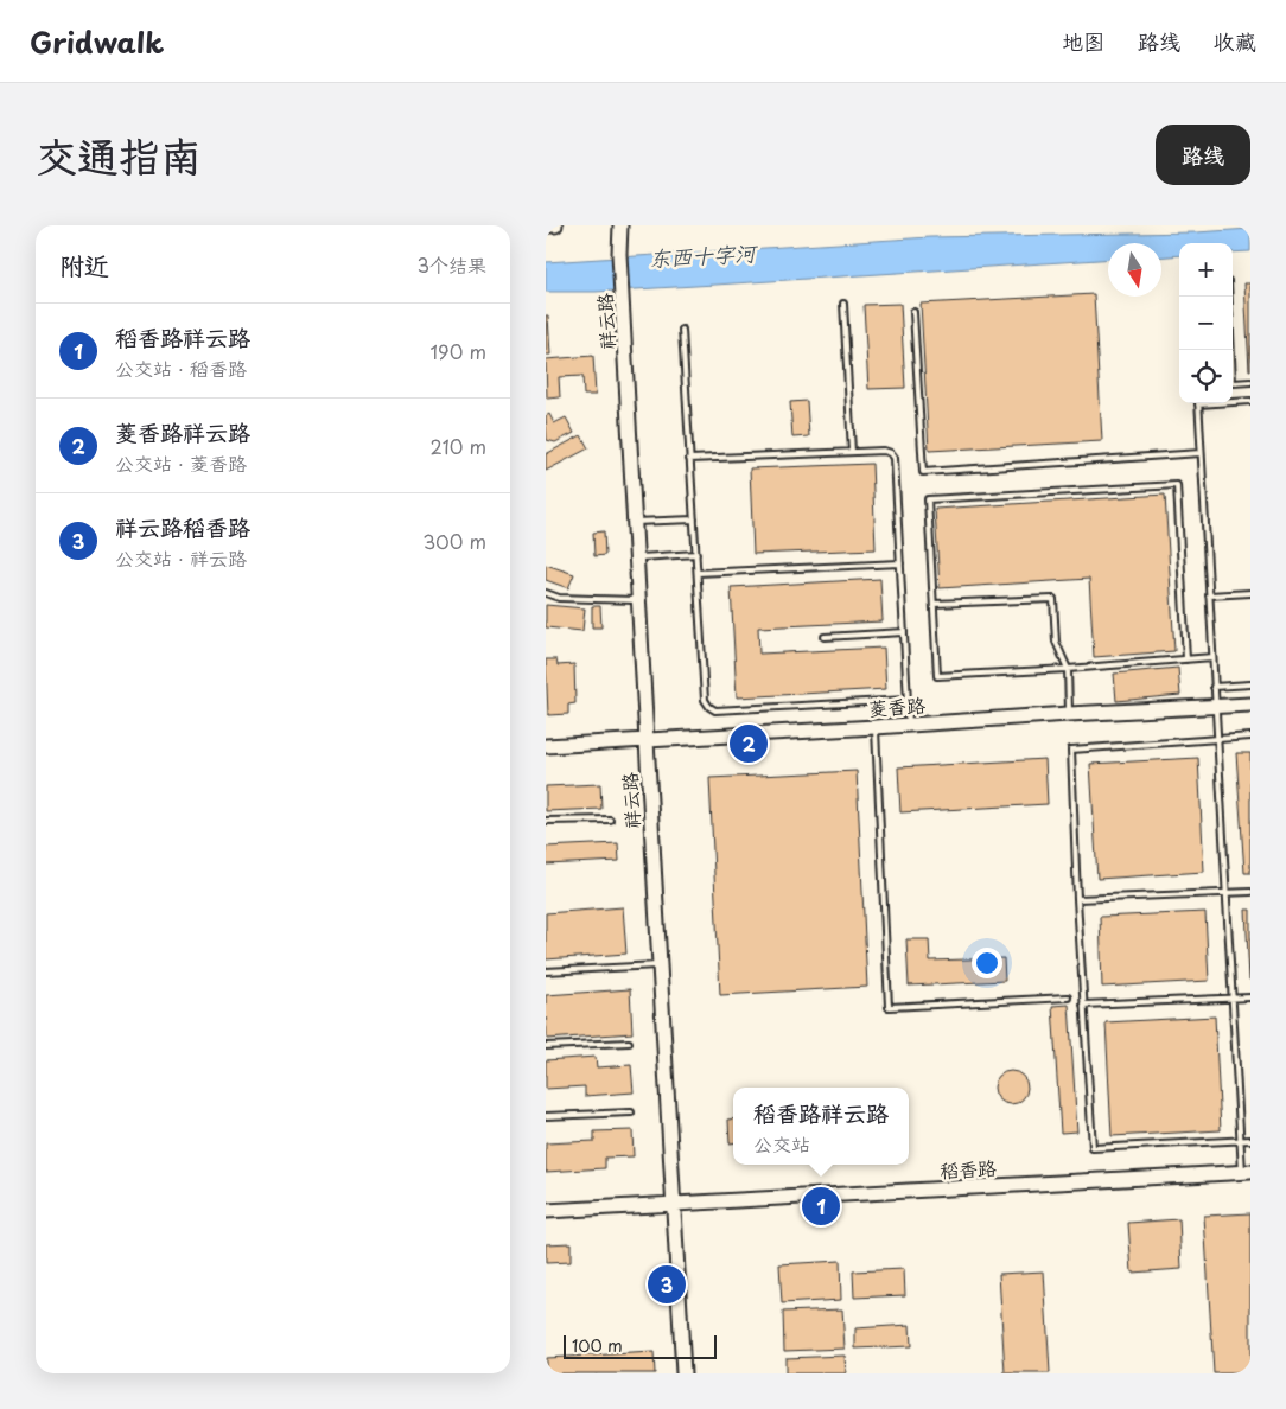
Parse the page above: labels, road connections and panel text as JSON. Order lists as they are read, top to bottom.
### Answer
{
  "streets": {
    "street": ["祥云路", "菱香路", "稻香路"]
  },
  "crossings": [
    ["祥云路", "菱香路"],
    ["祥云路", "稻香路"]
  ],
  "water": ["东西十字河"],
  "scale_bar": "100 m",
  "north": "bottom",
  "page": {
    "header": "Gridwalk",
    "nav": ["地图", "路线", "收藏"],
    "title": "交通指南",
    "buttons": "路线",
    "heading": ["附近", "3个结果"],
    "map_buttons": ["+", "−"],
    "list": [
      {
        "mark": "1",
        "name": "稻香路祥云路",
        "note": "公交站 · 稻香路",
        "value": "190 m"
      },
      {
        "mark": "2",
        "name": "菱香路祥云路",
        "note": "公交站 · 菱香路",
        "value": "210 m"
      },
      {
        "mark": "3",
        "name": "祥云路稻香路",
        "note": "公交站 · 祥云路",
        "value": "300 m"
      }
    ],
    "pins": ["2", "1", "3"],
    "popup": ["稻香路祥云路", "公交站"],
    "scale": "100 m"
  }
}
